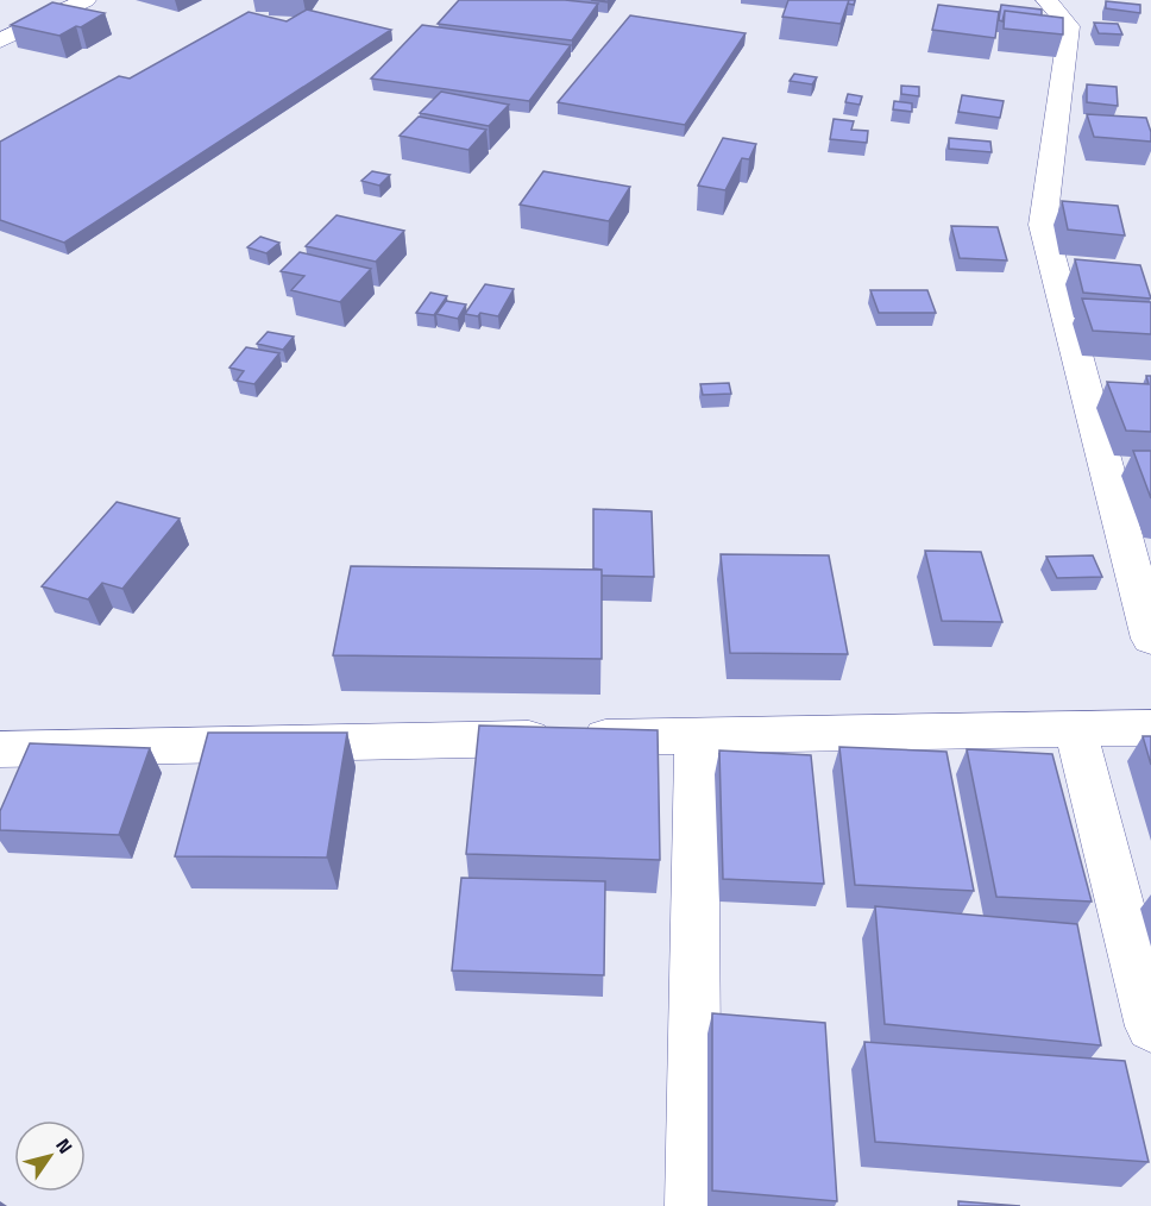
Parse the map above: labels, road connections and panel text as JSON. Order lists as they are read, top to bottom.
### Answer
{
  "north": "top right"
}
